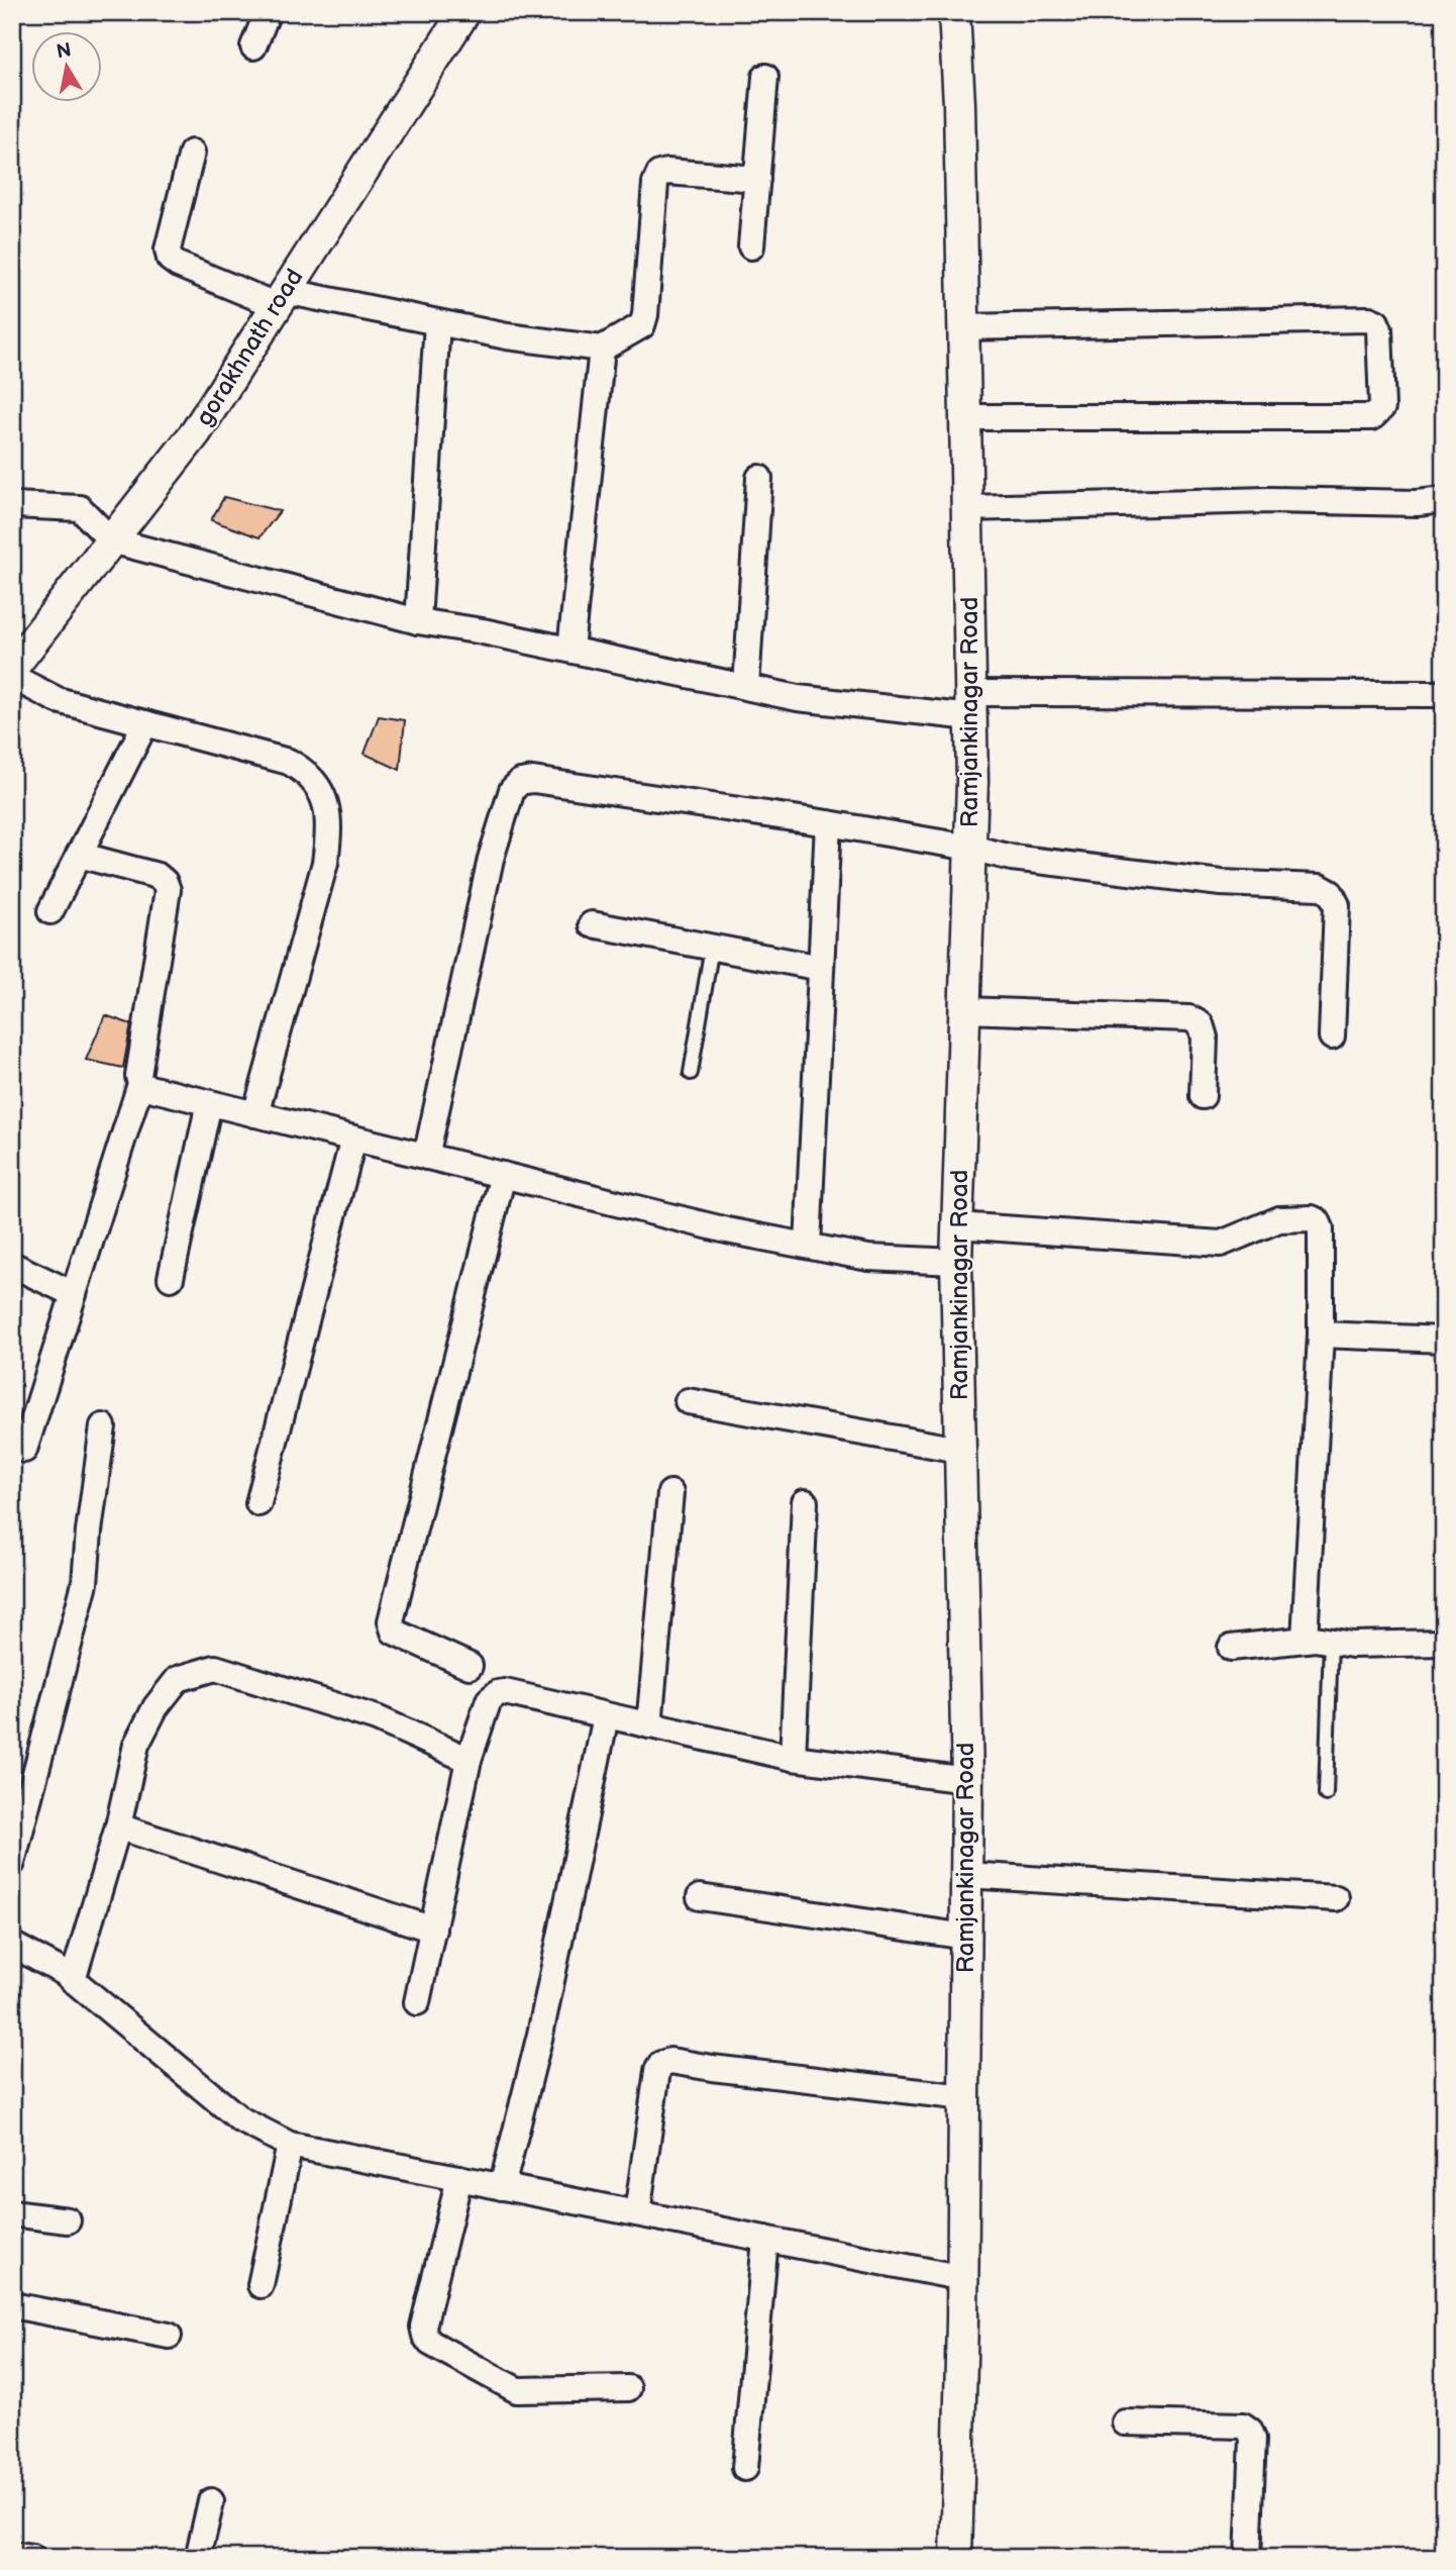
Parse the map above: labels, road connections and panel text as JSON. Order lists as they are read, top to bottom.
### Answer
{
  "streets": {
    "street": ["gorakhnath road", "Ramjankinagar Road"]
  },
  "north": "top"
}
